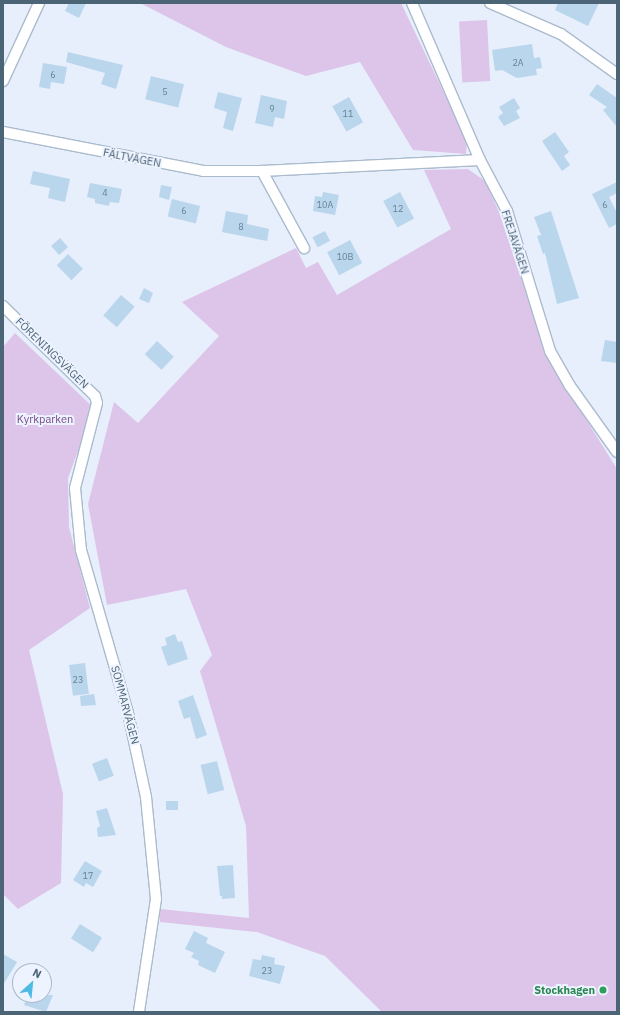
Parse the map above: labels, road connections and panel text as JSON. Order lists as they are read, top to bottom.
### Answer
{
  "streets": {
    "street": [
      "FÄLTVÄGEN",
      "FREJAVÄGEN",
      "FÖRENINGSVÄGEN",
      "SOMMARVÄGEN"
    ]
  },
  "crossings": [
    ["FÄLTVÄGEN", "FREJAVÄGEN"],
    ["FÖRENINGSVÄGEN", "SOMMARVÄGEN"]
  ],
  "parks": ["Kyrkparken"],
  "places": ["Stockhagen"],
  "house_numbers": [
    "2A",
    "6",
    "5",
    "9",
    "11",
    "4",
    "10A",
    "6",
    "12",
    "6",
    "8",
    "10B",
    "23",
    "17",
    "23"
  ],
  "north": "top right"
}
